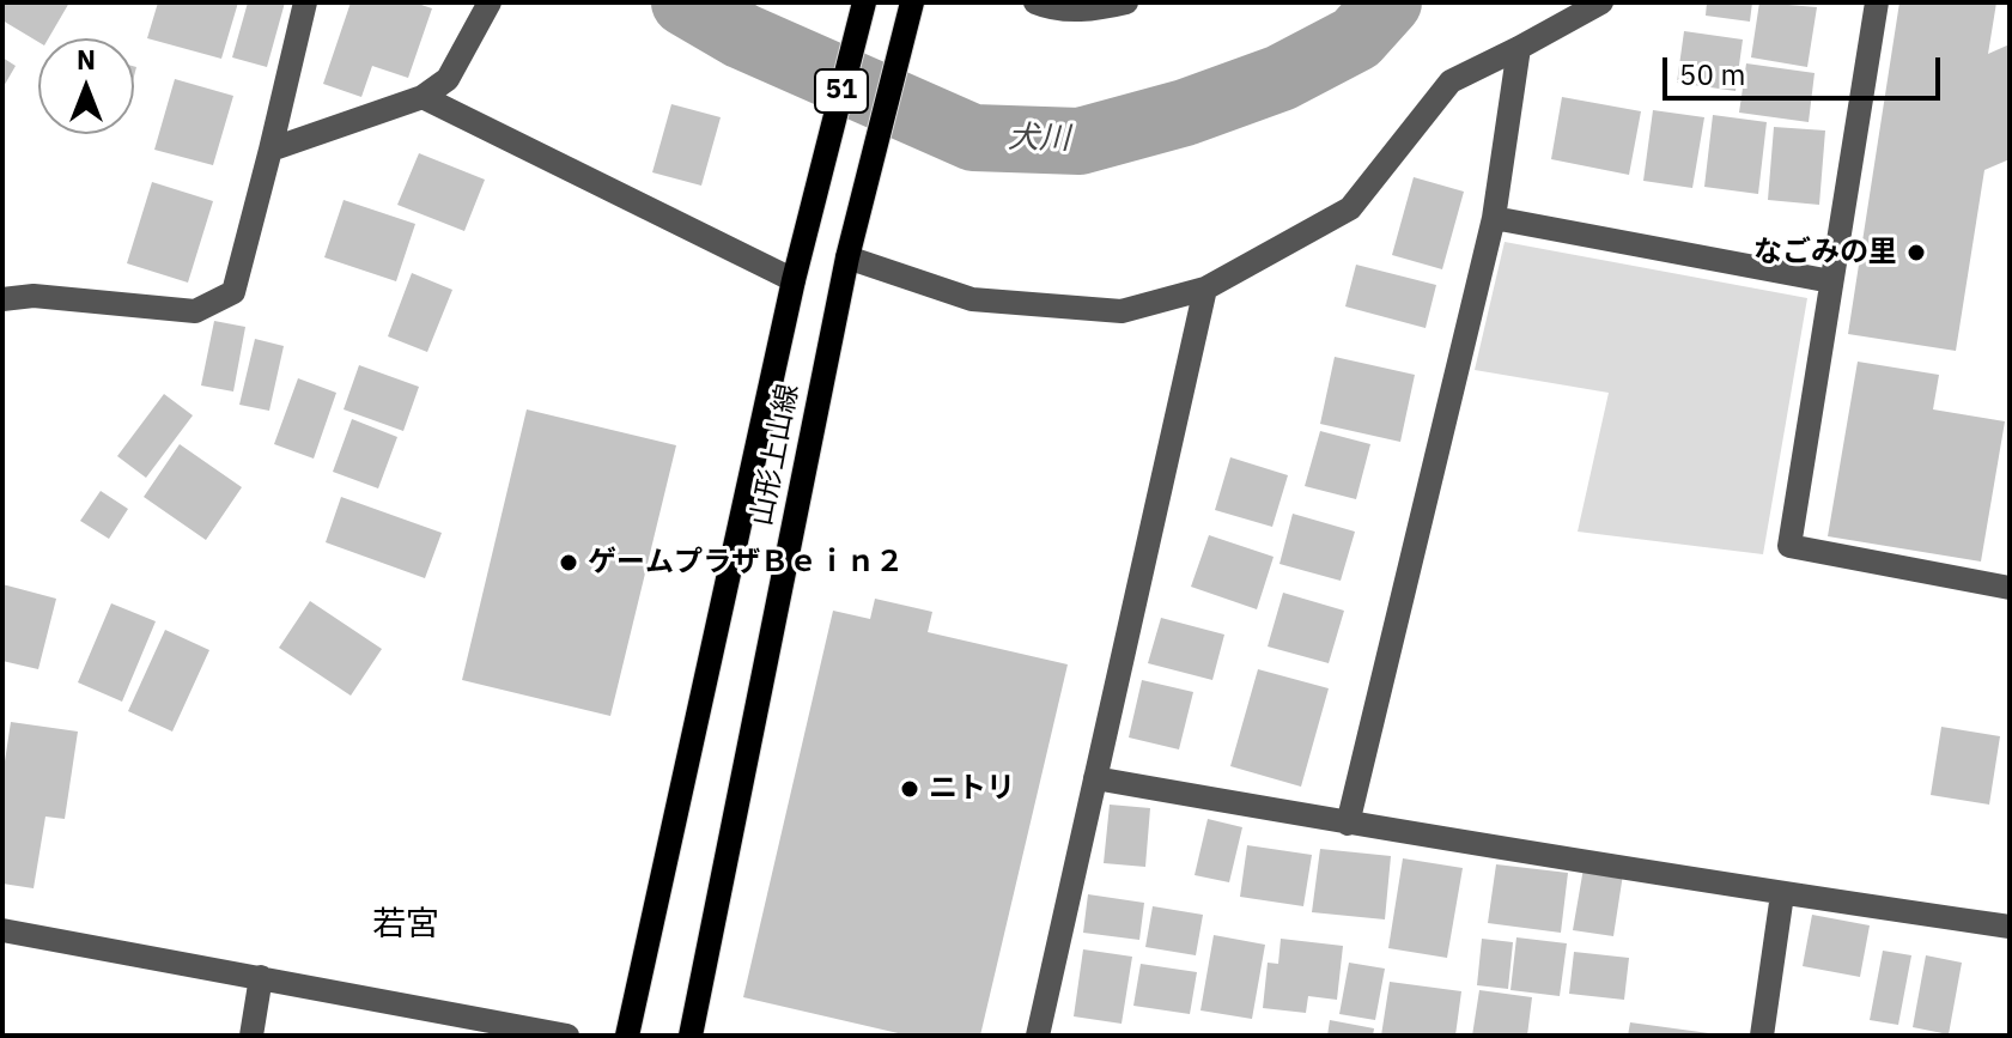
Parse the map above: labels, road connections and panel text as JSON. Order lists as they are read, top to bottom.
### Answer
{
  "streets": {
    "main road": ["51", "山形上山線"]
  },
  "districts": ["若宮"],
  "water": ["犬川"],
  "places": ["なごみの里", "ゲームプラザＢｅｉｎ２", "ニトリ"],
  "scale_bar": "50 m",
  "north": "top"
}
